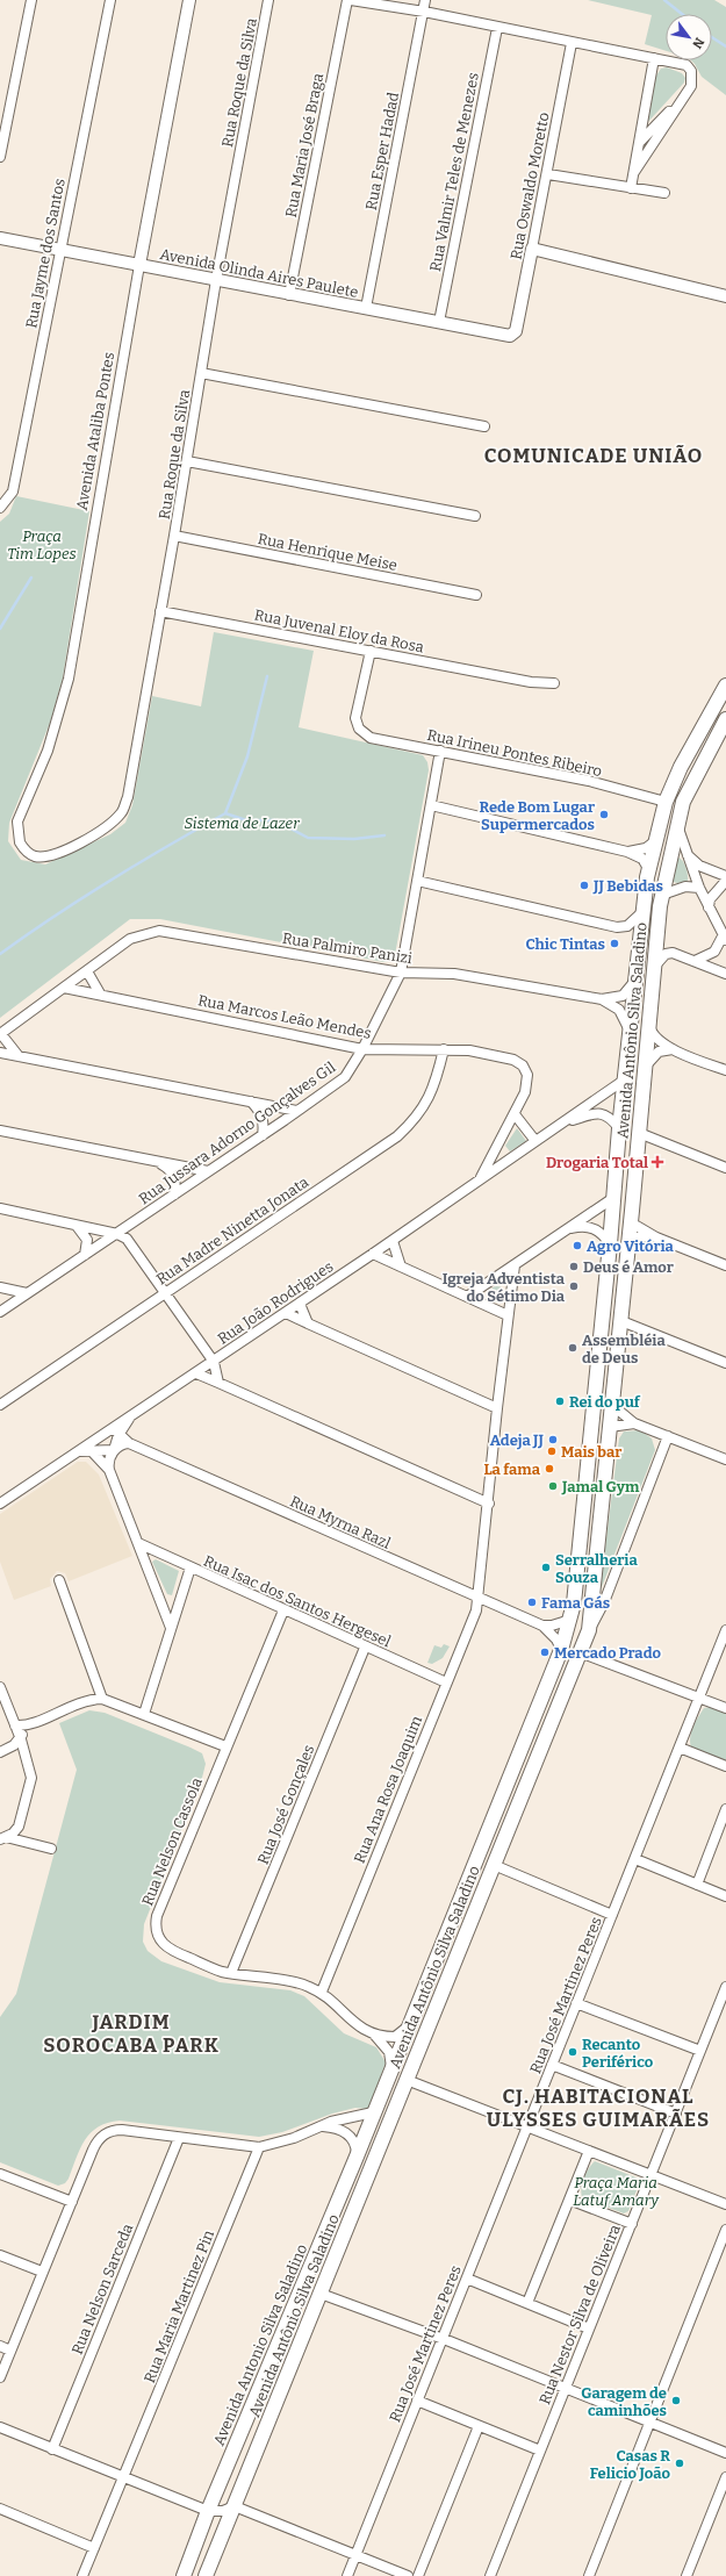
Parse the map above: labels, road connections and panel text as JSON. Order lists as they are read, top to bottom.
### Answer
{
  "streets": {
    "main road": ["Avenida Antônio Silva Saladino", "Avenida Antonio Silva Saladino"],
    "street": [
      "Rua Roque da Silva",
      "Rua Maria José Braga",
      "Rua Esper Hadad",
      "Rua Valmir Teles de Menezes",
      "Rua Oswaldo Moretto",
      "Rua Jayme dos Santos",
      "Avenida Olinda Aires Paulete",
      "Avenida Ataliba Pontes",
      "Rua Henrique Meise",
      "Rua Juvenal Eloy da Rosa",
      "Rua Irineu Pontes Ribeiro",
      "Rua Palmiro Panizi",
      "Rua Marcos Leão Mendes",
      "Rua Jussara Adorno Gonçalves Gil",
      "Rua Madre Ninetta Jonata",
      "Rua João Rodrigues",
      "Rua Myrna Razl",
      "Rua Isac dos Santos Hergesel",
      "Rua Ana Rosa Joaquim",
      "Rua José Gonçales",
      "Rua Nelson Cassola",
      "Rua José Martinez Peres",
      "Rua Nelson Sarceda",
      "Rua Maria Martinez Pin",
      "Rua Nestor Silva de Oliveira"
    ]
  },
  "crossings": [
    ["Rua Roque da Silva", "Avenida Olinda Aires Paulete"],
    ["Rua Roque da Silva", "Avenida Ataliba Pontes"],
    ["Rua Roque da Silva", "Rua Henrique Meise"],
    ["Rua Roque da Silva", "Rua Juvenal Eloy da Rosa"],
    ["Rua Maria José Braga", "Avenida Olinda Aires Paulete"],
    ["Rua Esper Hadad", "Avenida Olinda Aires Paulete"],
    ["Rua Valmir Teles de Menezes", "Avenida Olinda Aires Paulete"],
    ["Rua Oswaldo Moretto", "Avenida Olinda Aires Paulete"],
    ["Rua Jayme dos Santos", "Avenida Olinda Aires Paulete"],
    ["Avenida Olinda Aires Paulete", "Avenida Ataliba Pontes"],
    ["Rua Juvenal Eloy da Rosa", "Rua Irineu Pontes Ribeiro"],
    ["Rua Irineu Pontes Ribeiro", "Avenida Antônio Silva Saladino"],
    ["Rua Irineu Pontes Ribeiro", "Rua Jussara Adorno Gonçalves Gil"],
    ["Rua Palmiro Panizi", "Avenida Antônio Silva Saladino"],
    ["Rua Palmiro Panizi", "Rua Jussara Adorno Gonçalves Gil"],
    ["Rua Marcos Leão Mendes", "Rua Jussara Adorno Gonçalves Gil"],
    ["Rua Marcos Leão Mendes", "Rua Madre Ninetta Jonata"],
    ["Rua Marcos Leão Mendes", "Rua João Rodrigues"],
    ["Avenida Antônio Silva Saladino", "Rua João Rodrigues"],
    ["Avenida Antônio Silva Saladino", "Rua Myrna Razl"],
    ["Avenida Antônio Silva Saladino", "Rua Nelson Cassola"],
    ["Avenida Antônio Silva Saladino", "Avenida Antonio Silva Saladino"],
    ["Rua João Rodrigues", "Rua Myrna Razl"],
    ["Rua Myrna Razl", "Rua Ana Rosa Joaquim"],
    ["Rua Isac dos Santos Hergesel", "Rua Ana Rosa Joaquim"],
    ["Rua Isac dos Santos Hergesel", "Rua José Gonçales"],
    ["Rua Isac dos Santos Hergesel", "Rua Nelson Cassola"],
    ["Rua Ana Rosa Joaquim", "Rua Nelson Cassola"],
    ["Rua José Gonçales", "Rua Nelson Cassola"]
  ],
  "districts": ["COMUNICADE UNIÃO", "JARDIM SOROCABA PARK", "CJ. HABITACIONAL ULYSSES GUIMARÃES"],
  "parks": ["Praça Tim Lopes", "Sistema de Lazer", "Praça Maria Latuf Amary"],
  "places": {
    "other": [
      "Rede Bom Lugar Supermercados",
      "JJ Bebidas",
      "Chic Tintas",
      "Agro Vitória",
      "Deus é Amor",
      "Igreja Adventista do Sétimo Dia",
      "Assembléia de Deus",
      "Rei do puf",
      "Adeja JJ",
      "Mais bar",
      "La fama",
      "Jamal Gym",
      "Serralheria Souza",
      "Fama Gás",
      "Mercado Prado",
      "Recanto Periférico",
      "Garagem de caminhões",
      "Casas R Felicio João"
    ],
    "health": ["Drogaria Total"]
  },
  "north": "bottom right"
}
